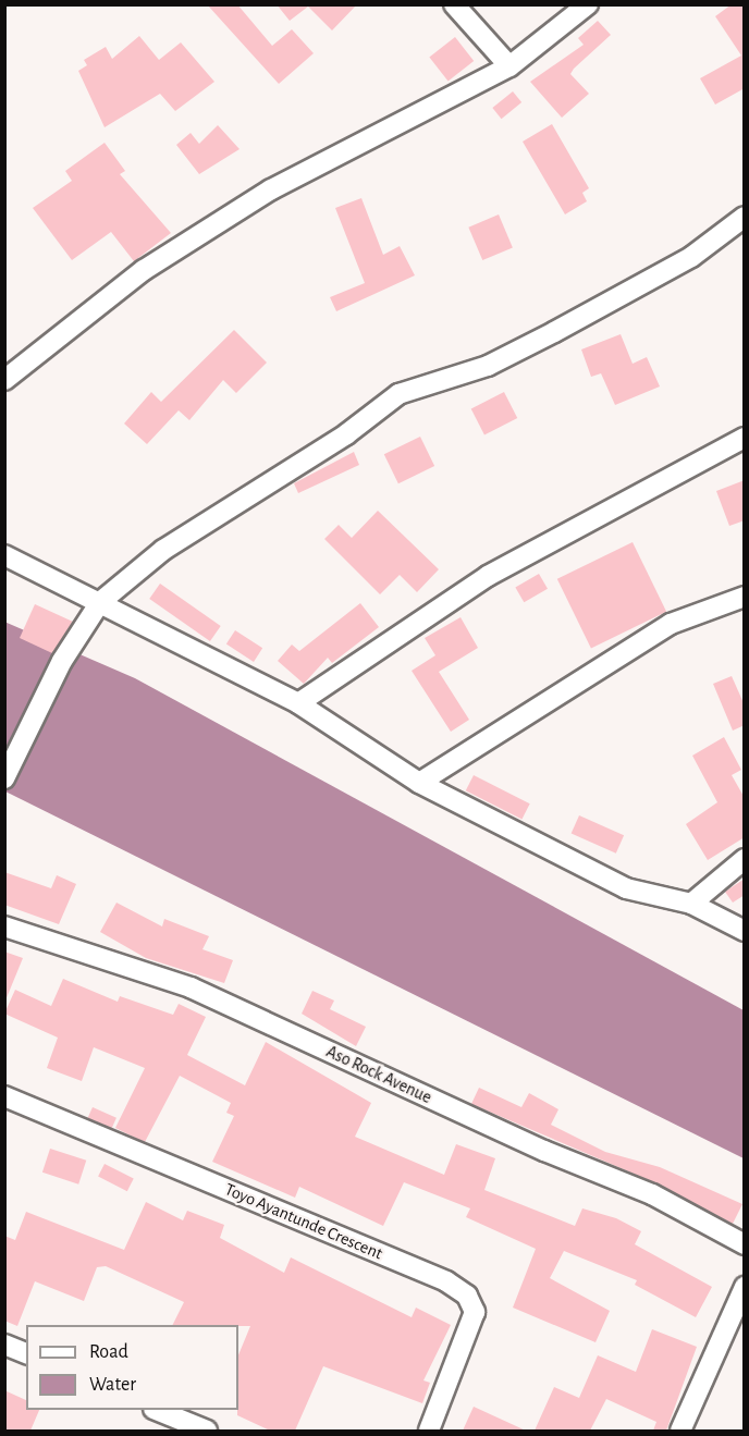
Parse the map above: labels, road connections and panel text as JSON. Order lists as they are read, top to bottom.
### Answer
{
  "streets": {
    "street": ["Aso Rock Avenue", "Toyo Ayantunde Crescent"]
  },
  "legend": ["Road", "Water"]
}
